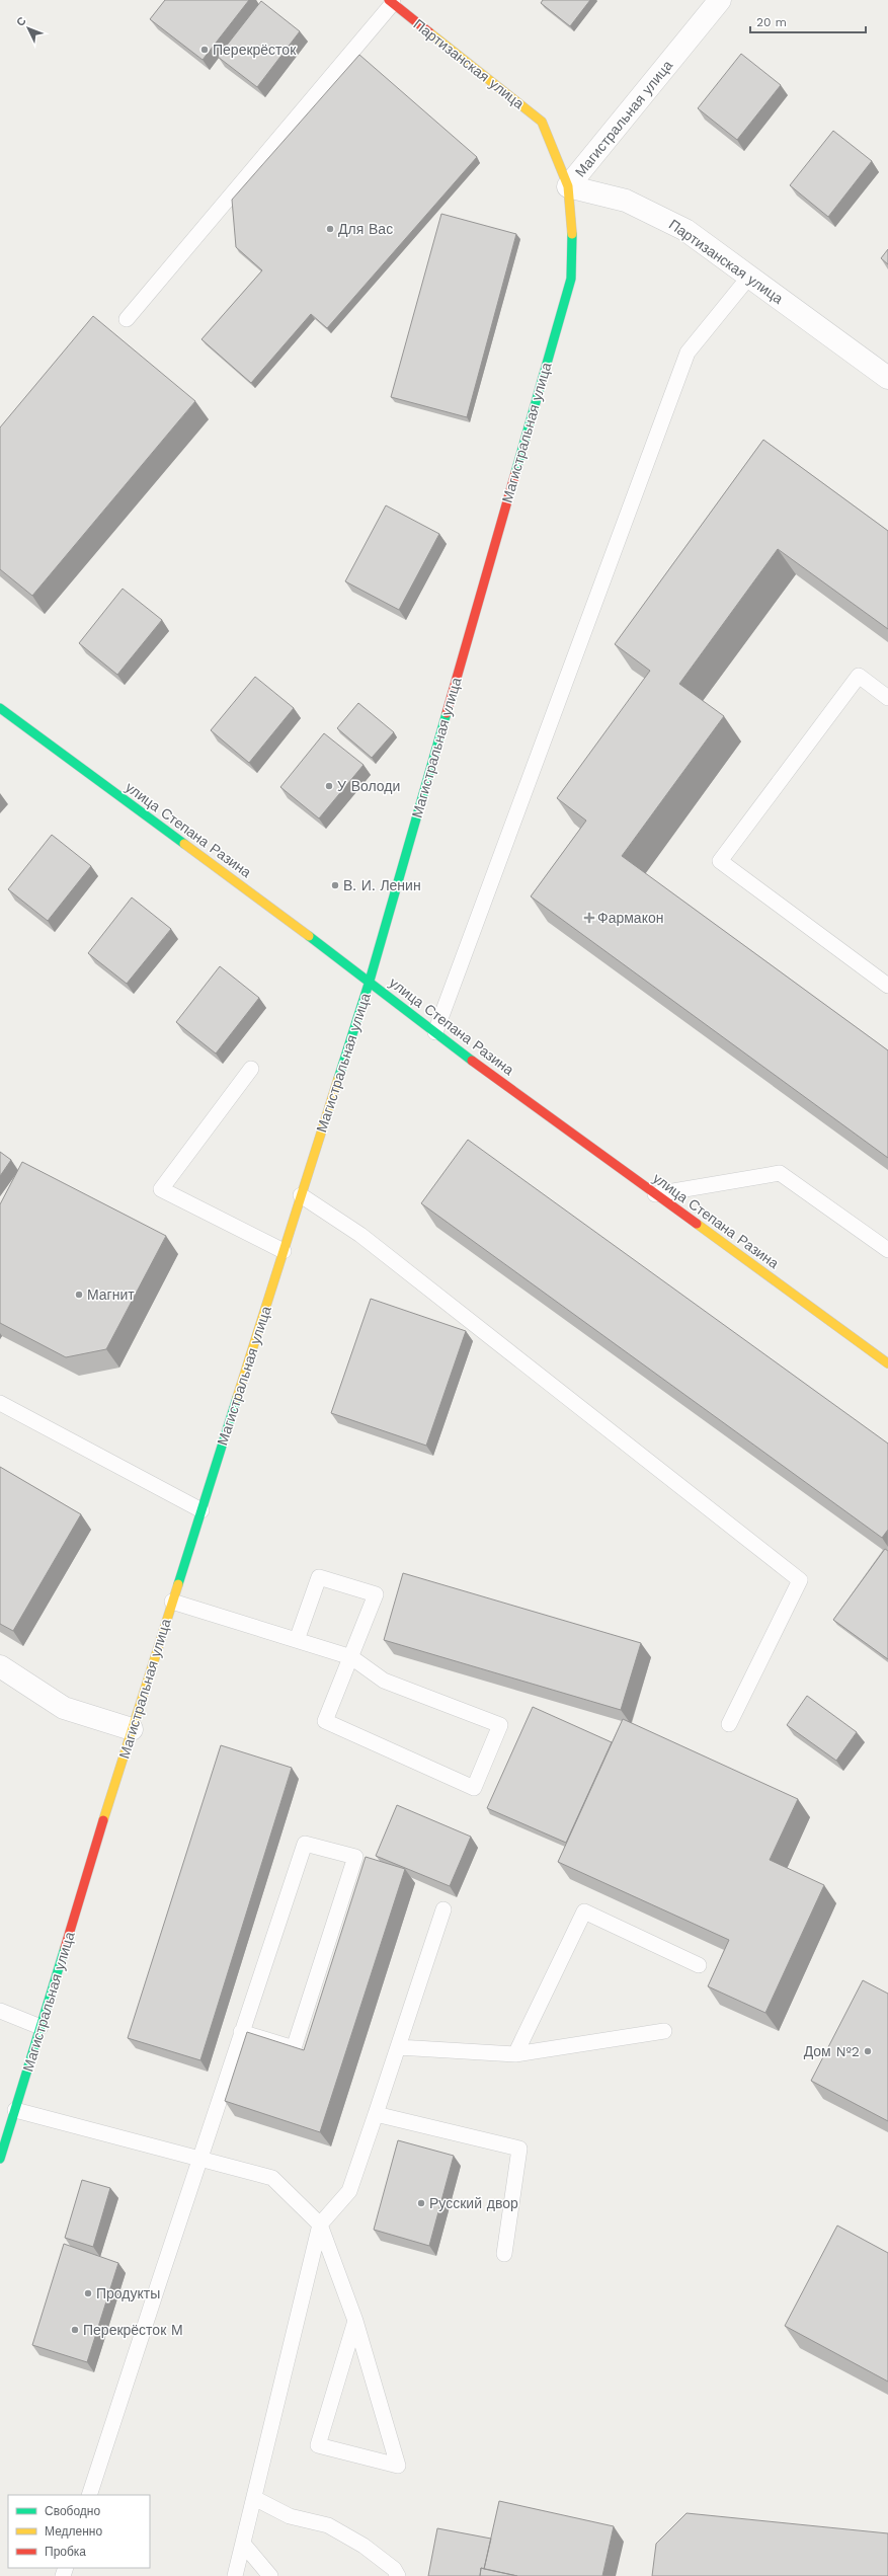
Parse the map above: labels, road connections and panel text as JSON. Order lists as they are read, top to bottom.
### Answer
{
  "streets": {
    "street": ["Партизанская улица", "Магистральная улица", "улица Степана Разина"]
  },
  "crossings": [
    ["Партизанская улица", "Магистральная улица"],
    ["Магистральная улица", "улица Степана Разина"]
  ],
  "places": {
    "other": [
      "Перекрёсток",
      "Для Вас",
      "У Володи",
      "В. И. Ленин",
      "Магнит",
      "Дом №2",
      "Русский двор",
      "Продукты",
      "Перекрёсток М"
    ],
    "health": ["Фармакон"]
  },
  "legend": ["Свободно", "Медленно", "Пробка"],
  "scale_bar": "20 m",
  "north": "top left"
}
